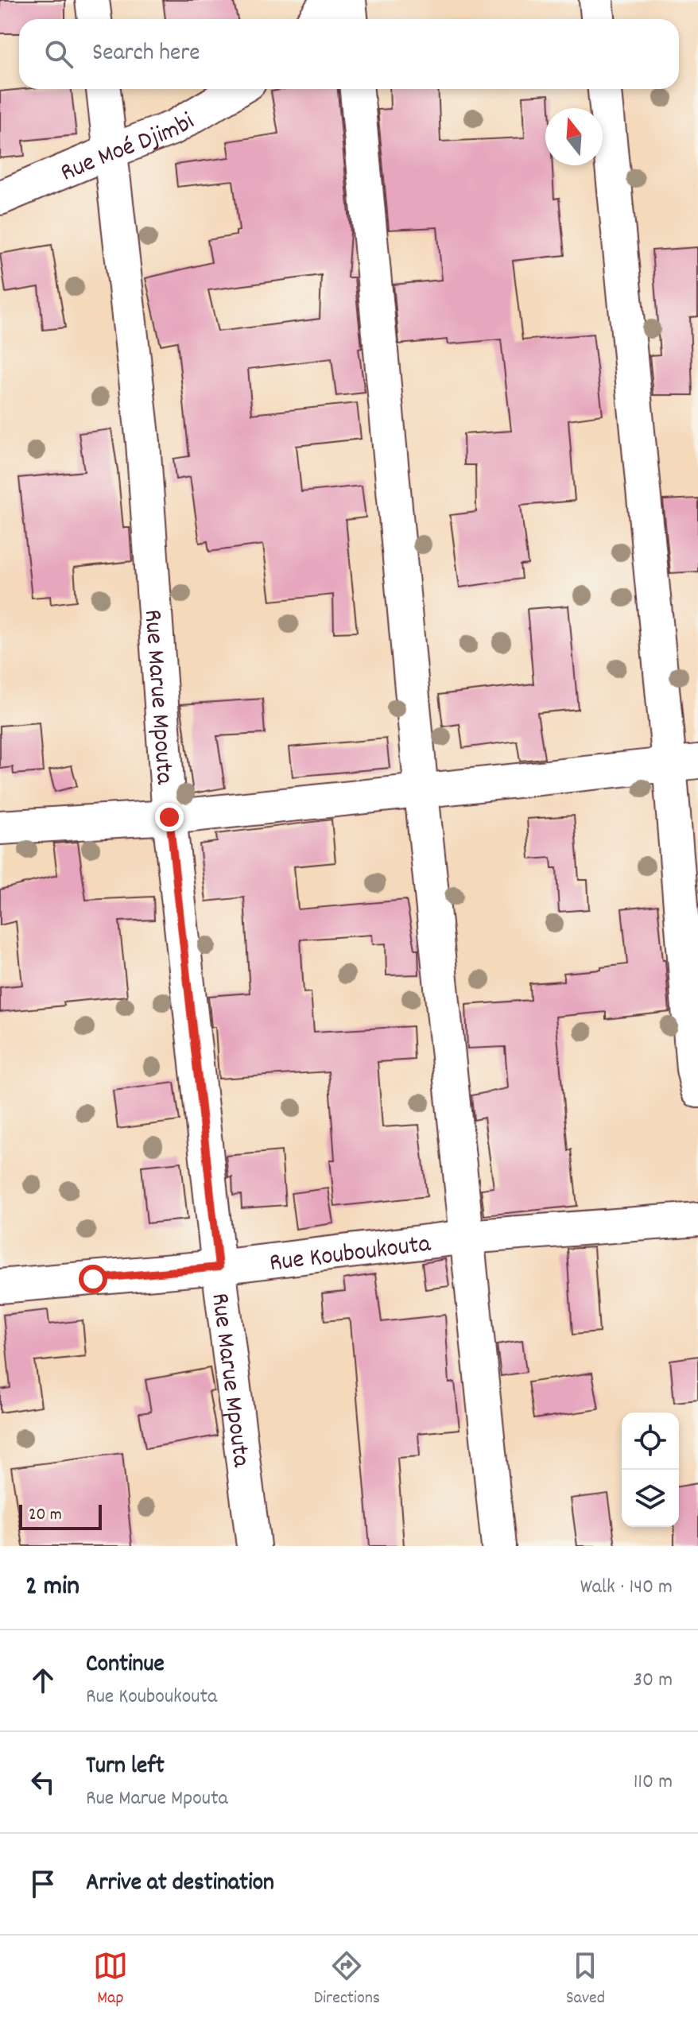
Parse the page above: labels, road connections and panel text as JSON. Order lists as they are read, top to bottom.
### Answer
{
  "streets": {
    "street": ["Rue Moé Djimbi", "Rue Marue Mpouta", "Rue Kouboukouta"]
  },
  "crossings": [
    ["Rue Moé Djimbi", "Rue Marue Mpouta"],
    ["Rue Marue Mpouta", "Rue Kouboukouta"]
  ],
  "scale_bar": "20 m",
  "north": "top",
  "page": {
    "search": "Search here",
    "scale": "20 m",
    "heading": ["2 min", "Walk · 140 m"],
    "list": [
      ["Continue", "Rue Kouboukouta", "30 m"],
      ["Turn left", "Rue Marue Mpouta", "110 m"],
      "Arrive at destination"
    ],
    "nav": ["Map", "Directions", "Saved"]
  }
}
